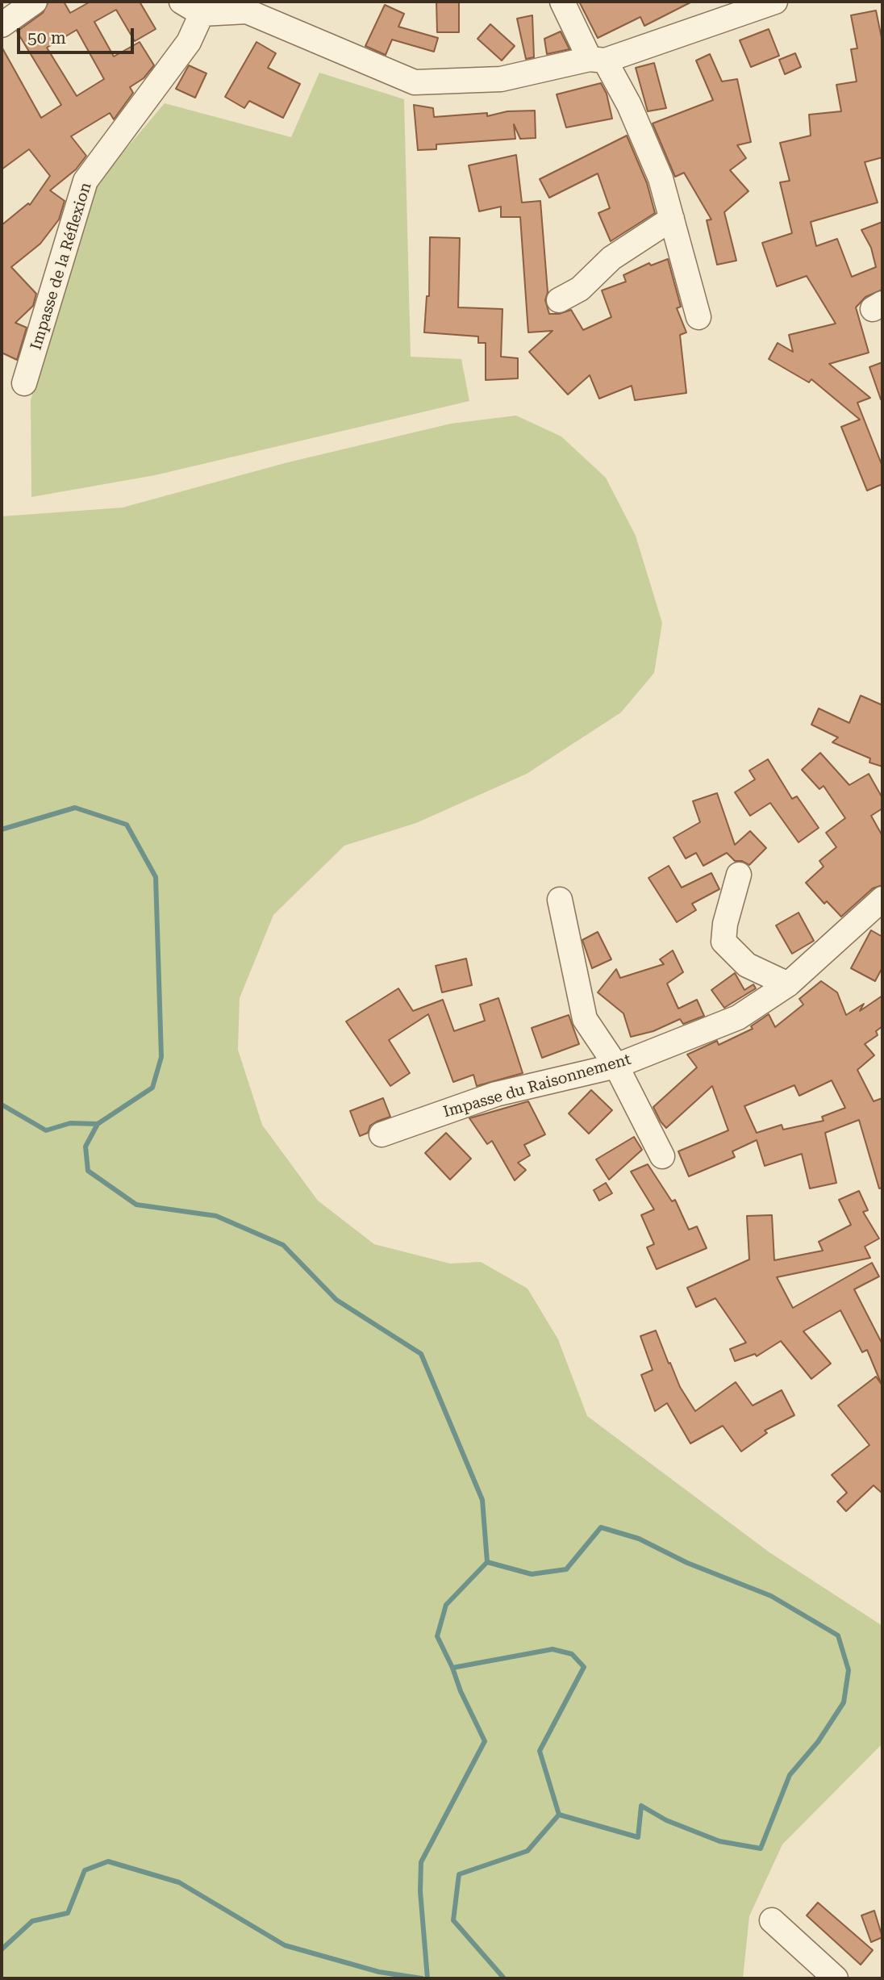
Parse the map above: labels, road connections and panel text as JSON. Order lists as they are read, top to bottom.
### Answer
{
  "streets": {
    "street": ["Impasse de la Réflexion", "Impasse du Raisonnement"]
  },
  "scale_bar": "50 m"
}
